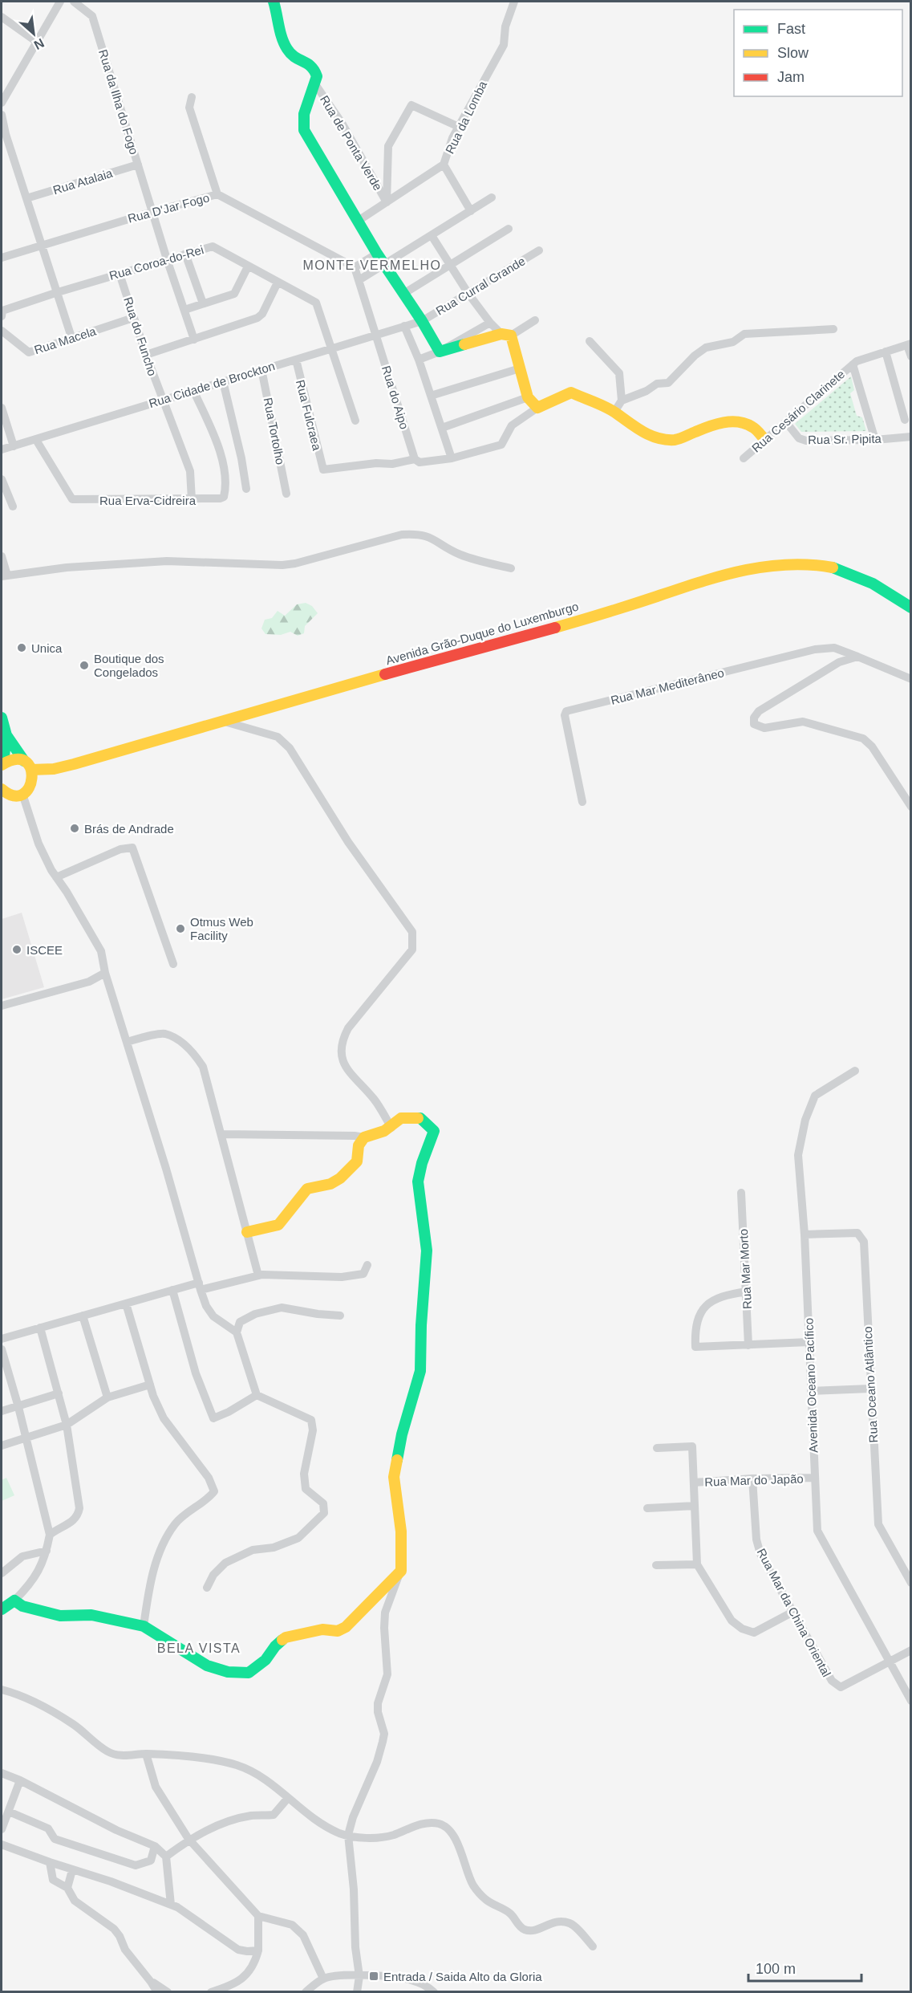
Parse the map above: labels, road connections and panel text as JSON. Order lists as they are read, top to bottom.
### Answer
{
  "streets": {
    "street": [
      "Rua da Ilha do Fogo",
      "Rua da Lomba",
      "Rua de Ponta Verde",
      "Rua Atalaia",
      "Rua D'Jar Fogo",
      "Rua Coroa-do-Rei",
      "Rua Curral Grande",
      "Rua do Funcho",
      "Rua Macela",
      "Rua Cidade de Brockton",
      "Rua do Aipo",
      "Rua Cesário Clarinete",
      "Rua Fulcraea",
      "Rua Tortolho",
      "Rua Sr. Pipita",
      "Rua Erva-Cidreira",
      "Avenida Grão-Duque do Luxemburgo",
      "Rua Mar Mediterâneo",
      "Rua Mar Morto",
      "Rua Oceano Atlântico",
      "Avenida Oceano Pacífico",
      "Rua Mar do Japão",
      "Rua Mar da China Oriental"
    ]
  },
  "crossings": [
    ["Rua da Ilha do Fogo", "Rua Atalaia"],
    ["Rua da Ilha do Fogo", "Rua D'Jar Fogo"],
    ["Rua da Ilha do Fogo", "Rua Coroa-do-Rei"],
    ["Rua da Lomba", "Rua de Ponta Verde"],
    ["Rua D'Jar Fogo", "Rua do Aipo"],
    ["Rua Coroa-do-Rei", "Rua do Funcho"],
    ["Rua Coroa-do-Rei", "Rua Cidade de Brockton"],
    ["Rua Curral Grande", "Rua Cidade de Brockton"],
    ["Rua do Funcho", "Rua Macela"],
    ["Rua do Funcho", "Rua Cidade de Brockton"],
    ["Rua do Funcho", "Rua Erva-Cidreira"],
    ["Rua Cidade de Brockton", "Rua do Aipo"],
    ["Rua Cidade de Brockton", "Rua Fulcraea"],
    ["Rua Cidade de Brockton", "Rua Tortolho"],
    ["Rua Cidade de Brockton", "Rua Erva-Cidreira"],
    ["Rua do Aipo", "Rua Fulcraea"],
    ["Rua Cesário Clarinete", "Rua Sr. Pipita"],
    ["Rua Oceano Atlântico", "Avenida Oceano Pacífico"],
    ["Avenida Oceano Pacífico", "Rua Mar do Japão"],
    ["Avenida Oceano Pacífico", "Rua Mar da China Oriental"],
    ["Rua Mar do Japão", "Rua Mar da China Oriental"]
  ],
  "districts": ["MONTE VERMELHO", "BELA VISTA"],
  "places": {
    "other": [
      "Unica",
      "Boutique dos Congelados",
      "Brás de Andrade",
      "Otmus Web Facility",
      "ISCEE"
    ],
    "transit": ["Entrada / Saida Alto da Gloria"]
  },
  "legend": ["Fast", "Slow", "Jam"],
  "scale_bar": "100 m",
  "north": "bottom right"
}
